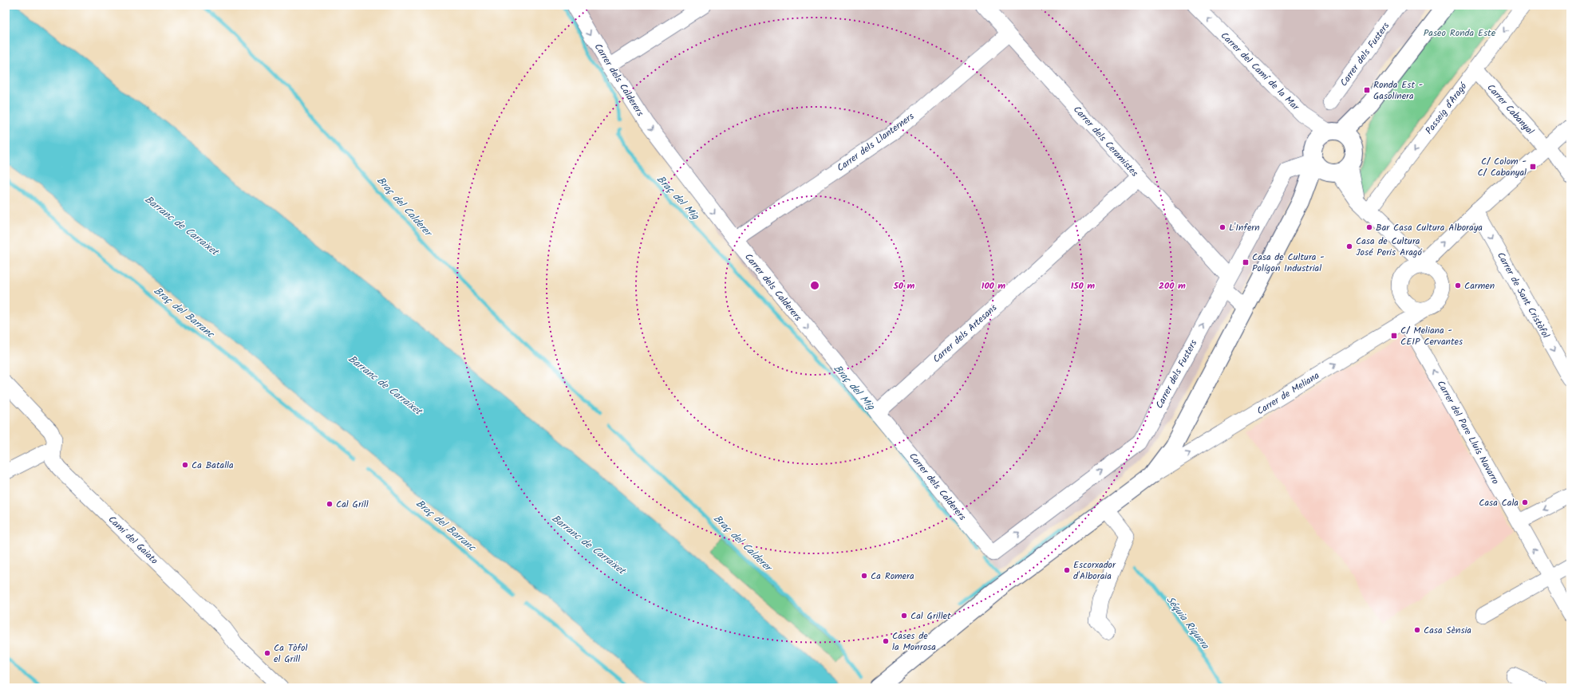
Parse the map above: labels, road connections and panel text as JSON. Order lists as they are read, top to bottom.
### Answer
{
  "streets": {
    "street": [
      "Carrer dels Fusters",
      "Carrer del Camí de la Mar",
      "Carrer dels Calderers",
      "Passeig d'Aragó",
      "Carrer Cabanyal",
      "Carrer dels Ceramistes",
      "Carrer dels Llanterners",
      "Carrer de Sant Cristòfol",
      "Carrer dels Artesans",
      "Carrer de Meliana",
      "Carrer del Pare Lluís Navarro",
      "Camí del Gaiato"
    ]
  },
  "crossings": [
    ["Carrer dels Fusters", "Carrer del Camí de la Mar"],
    ["Carrer dels Fusters", "Carrer dels Calderers"],
    ["Carrer dels Fusters", "Carrer dels Ceramistes"],
    ["Carrer dels Calderers", "Carrer dels Llanterners"],
    ["Carrer dels Calderers", "Carrer dels Artesans"],
    ["Passeig d'Aragó", "Carrer Cabanyal"],
    ["Carrer dels Ceramistes", "Carrer dels Llanterners"],
    ["Carrer dels Ceramistes", "Carrer dels Artesans"],
    ["Carrer de Meliana", "Carrer del Pare Lluís Navarro"]
  ],
  "one_way": [
    "Carrer dels Fusters",
    "Carrer del Camí de la Mar",
    "Carrer dels Calderers",
    "Carrer de Sant Cristòfol",
    "Carrer de Meliana",
    "Carrer del Pare Lluís Navarro"
  ],
  "water": [
    "Braç del Mig",
    "Braç del Calderer",
    "Barranc de Carraixet",
    "Braç del Barranc",
    "Séquia Riquera"
  ],
  "parks": ["Paseo Ronda Este"],
  "places": {
    "transit": [
      "Ronda Est - Gasolinera",
      "C/ Colom - C/ Cabanyal",
      "Casa de Cultura - Polígon Industrial",
      "C/ Meliana - CEIP Cervantes"
    ],
    "other": [
      "L'Infern",
      "Bar Casa Cultura Alboraya",
      "Casa de Cultura José Peris Aragó",
      "Carmen",
      "Ca Batalla",
      "Casa Cala",
      "Cal Grill",
      "Escorxador d'Alboraia",
      "Ca Romera",
      "Cal Grillet",
      "Casa Sènsia",
      "Cases de la Monrosa",
      "Ca Tòfol el Grill"
    ]
  },
  "rings": [
    "50 m",
    "100 m",
    "150 m",
    "200 m"
  ]
}
